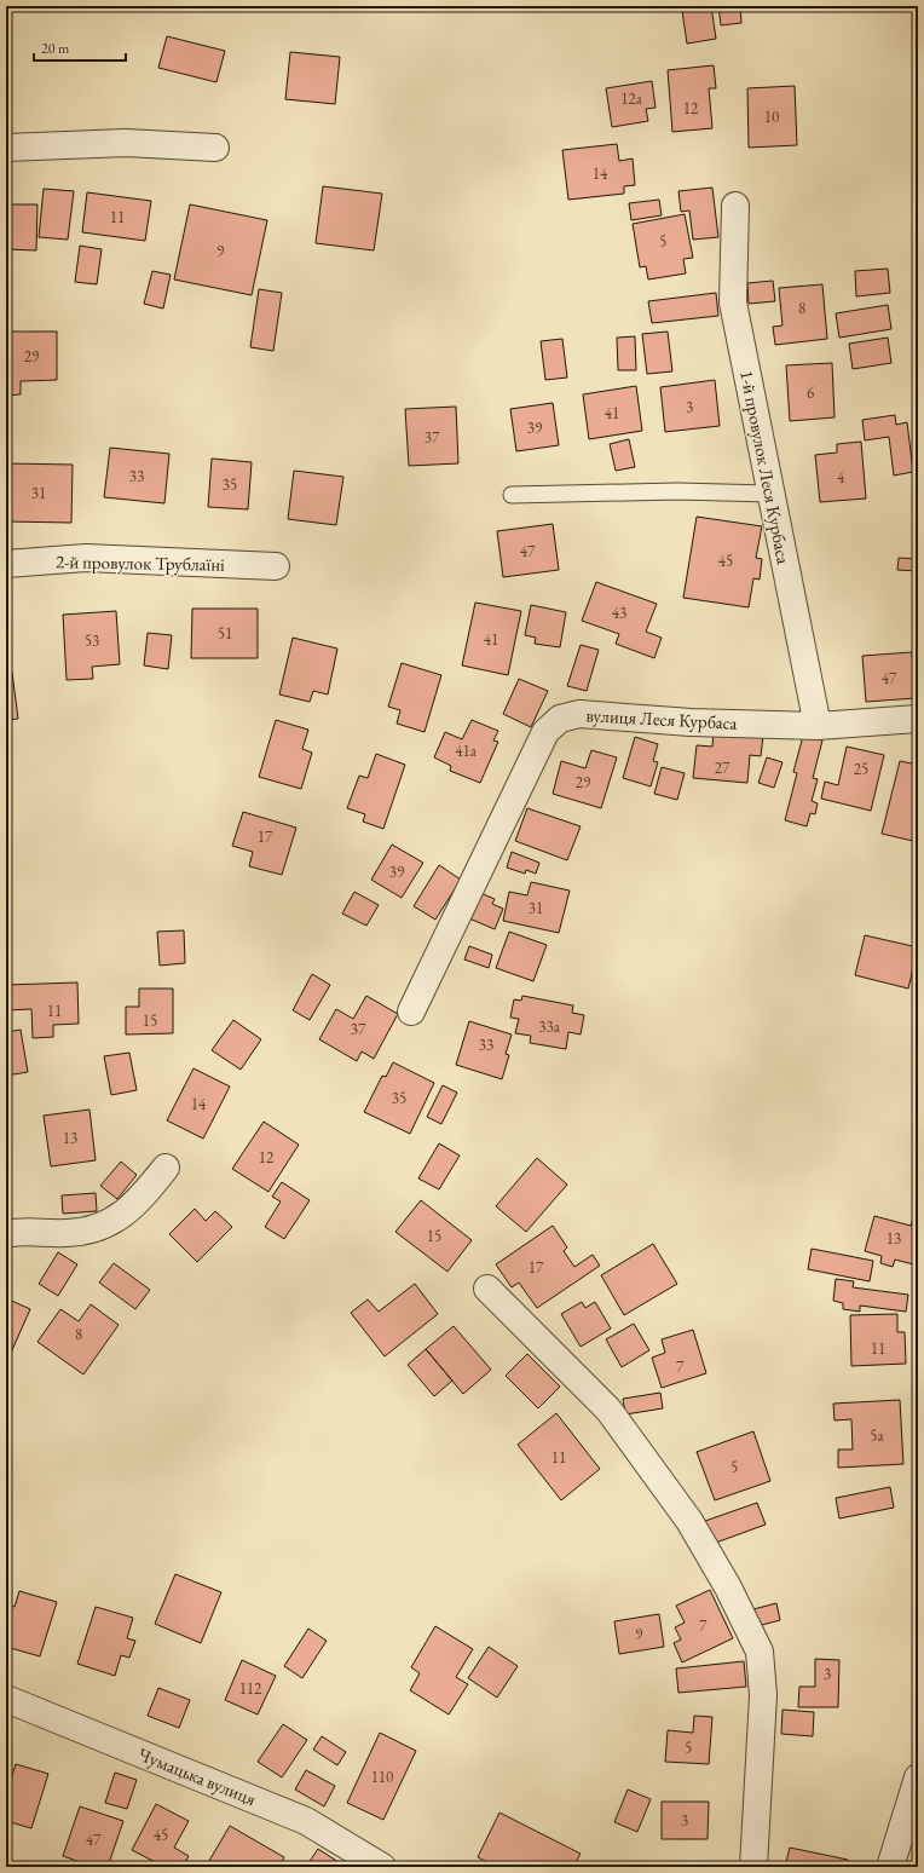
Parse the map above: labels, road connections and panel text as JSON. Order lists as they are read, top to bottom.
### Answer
{
  "streets": {
    "street": [
      "1-й провулок Леся Курбаса",
      "2-й провулок Трублаїні",
      "вулиця Леся Курбаса",
      "Чумацька вулиця"
    ]
  },
  "crossings": [
    ["1-й провулок Леся Курбаса", "вулиця Леся Курбаса"]
  ],
  "house_numbers": [
    "12а",
    "12",
    "10",
    "14",
    "11",
    "5",
    "9",
    "8",
    "29",
    "6",
    "3",
    "41",
    "39",
    "37",
    "33",
    "4",
    "35",
    "31",
    "47",
    "45",
    "43",
    "51",
    "41",
    "53",
    "47",
    "41а",
    "27",
    "25",
    "29",
    "17",
    "39",
    "31",
    "11",
    "15",
    "33а",
    "37",
    "33",
    "35",
    "14",
    "13",
    "12",
    "15",
    "13",
    "17",
    "8",
    "11",
    "7",
    "5а",
    "11",
    "5",
    "7",
    "9",
    "3",
    "112",
    "5",
    "110",
    "3",
    "45",
    "47"
  ],
  "scale_bar": "20 m"
}
